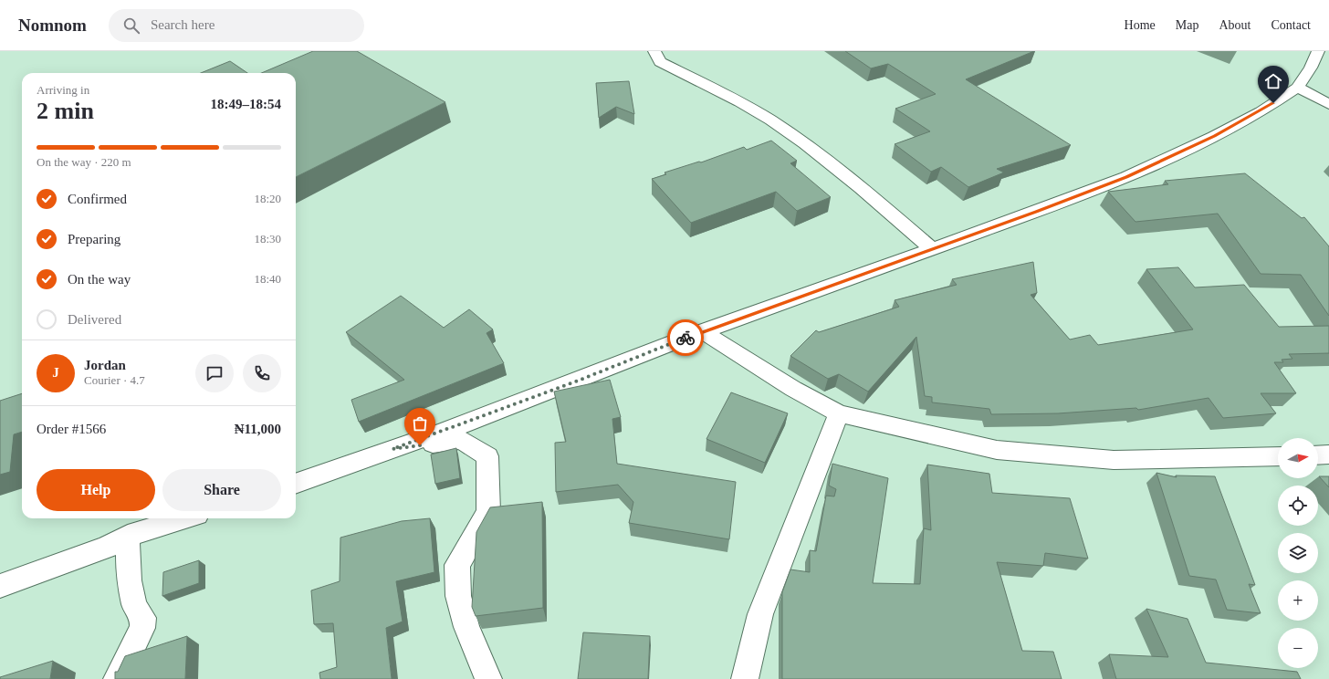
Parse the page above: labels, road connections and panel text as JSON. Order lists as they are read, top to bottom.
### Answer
{
  "north": "right",
  "page": {
    "header": "Nomnom",
    "search": "Search here",
    "nav": [
      "Home",
      "Map",
      "About",
      "Contact"
    ],
    "heading": ["2 min", "Arriving in", "18:49–18:54"],
    "panel": [
      "Jordan",
      "Courier · 4.7",
      "Order #1566",
      "₦11,000"
    ],
    "bar": "On the way · 220 m",
    "list": [
      ["Confirmed", "18:20"],
      ["Preparing", "18:30"],
      ["On the way", "18:40"],
      "Delivered"
    ],
    "round": "J",
    "map_buttons": ["+", "−"],
    "buttons": ["Help", "Share"]
  }
}
